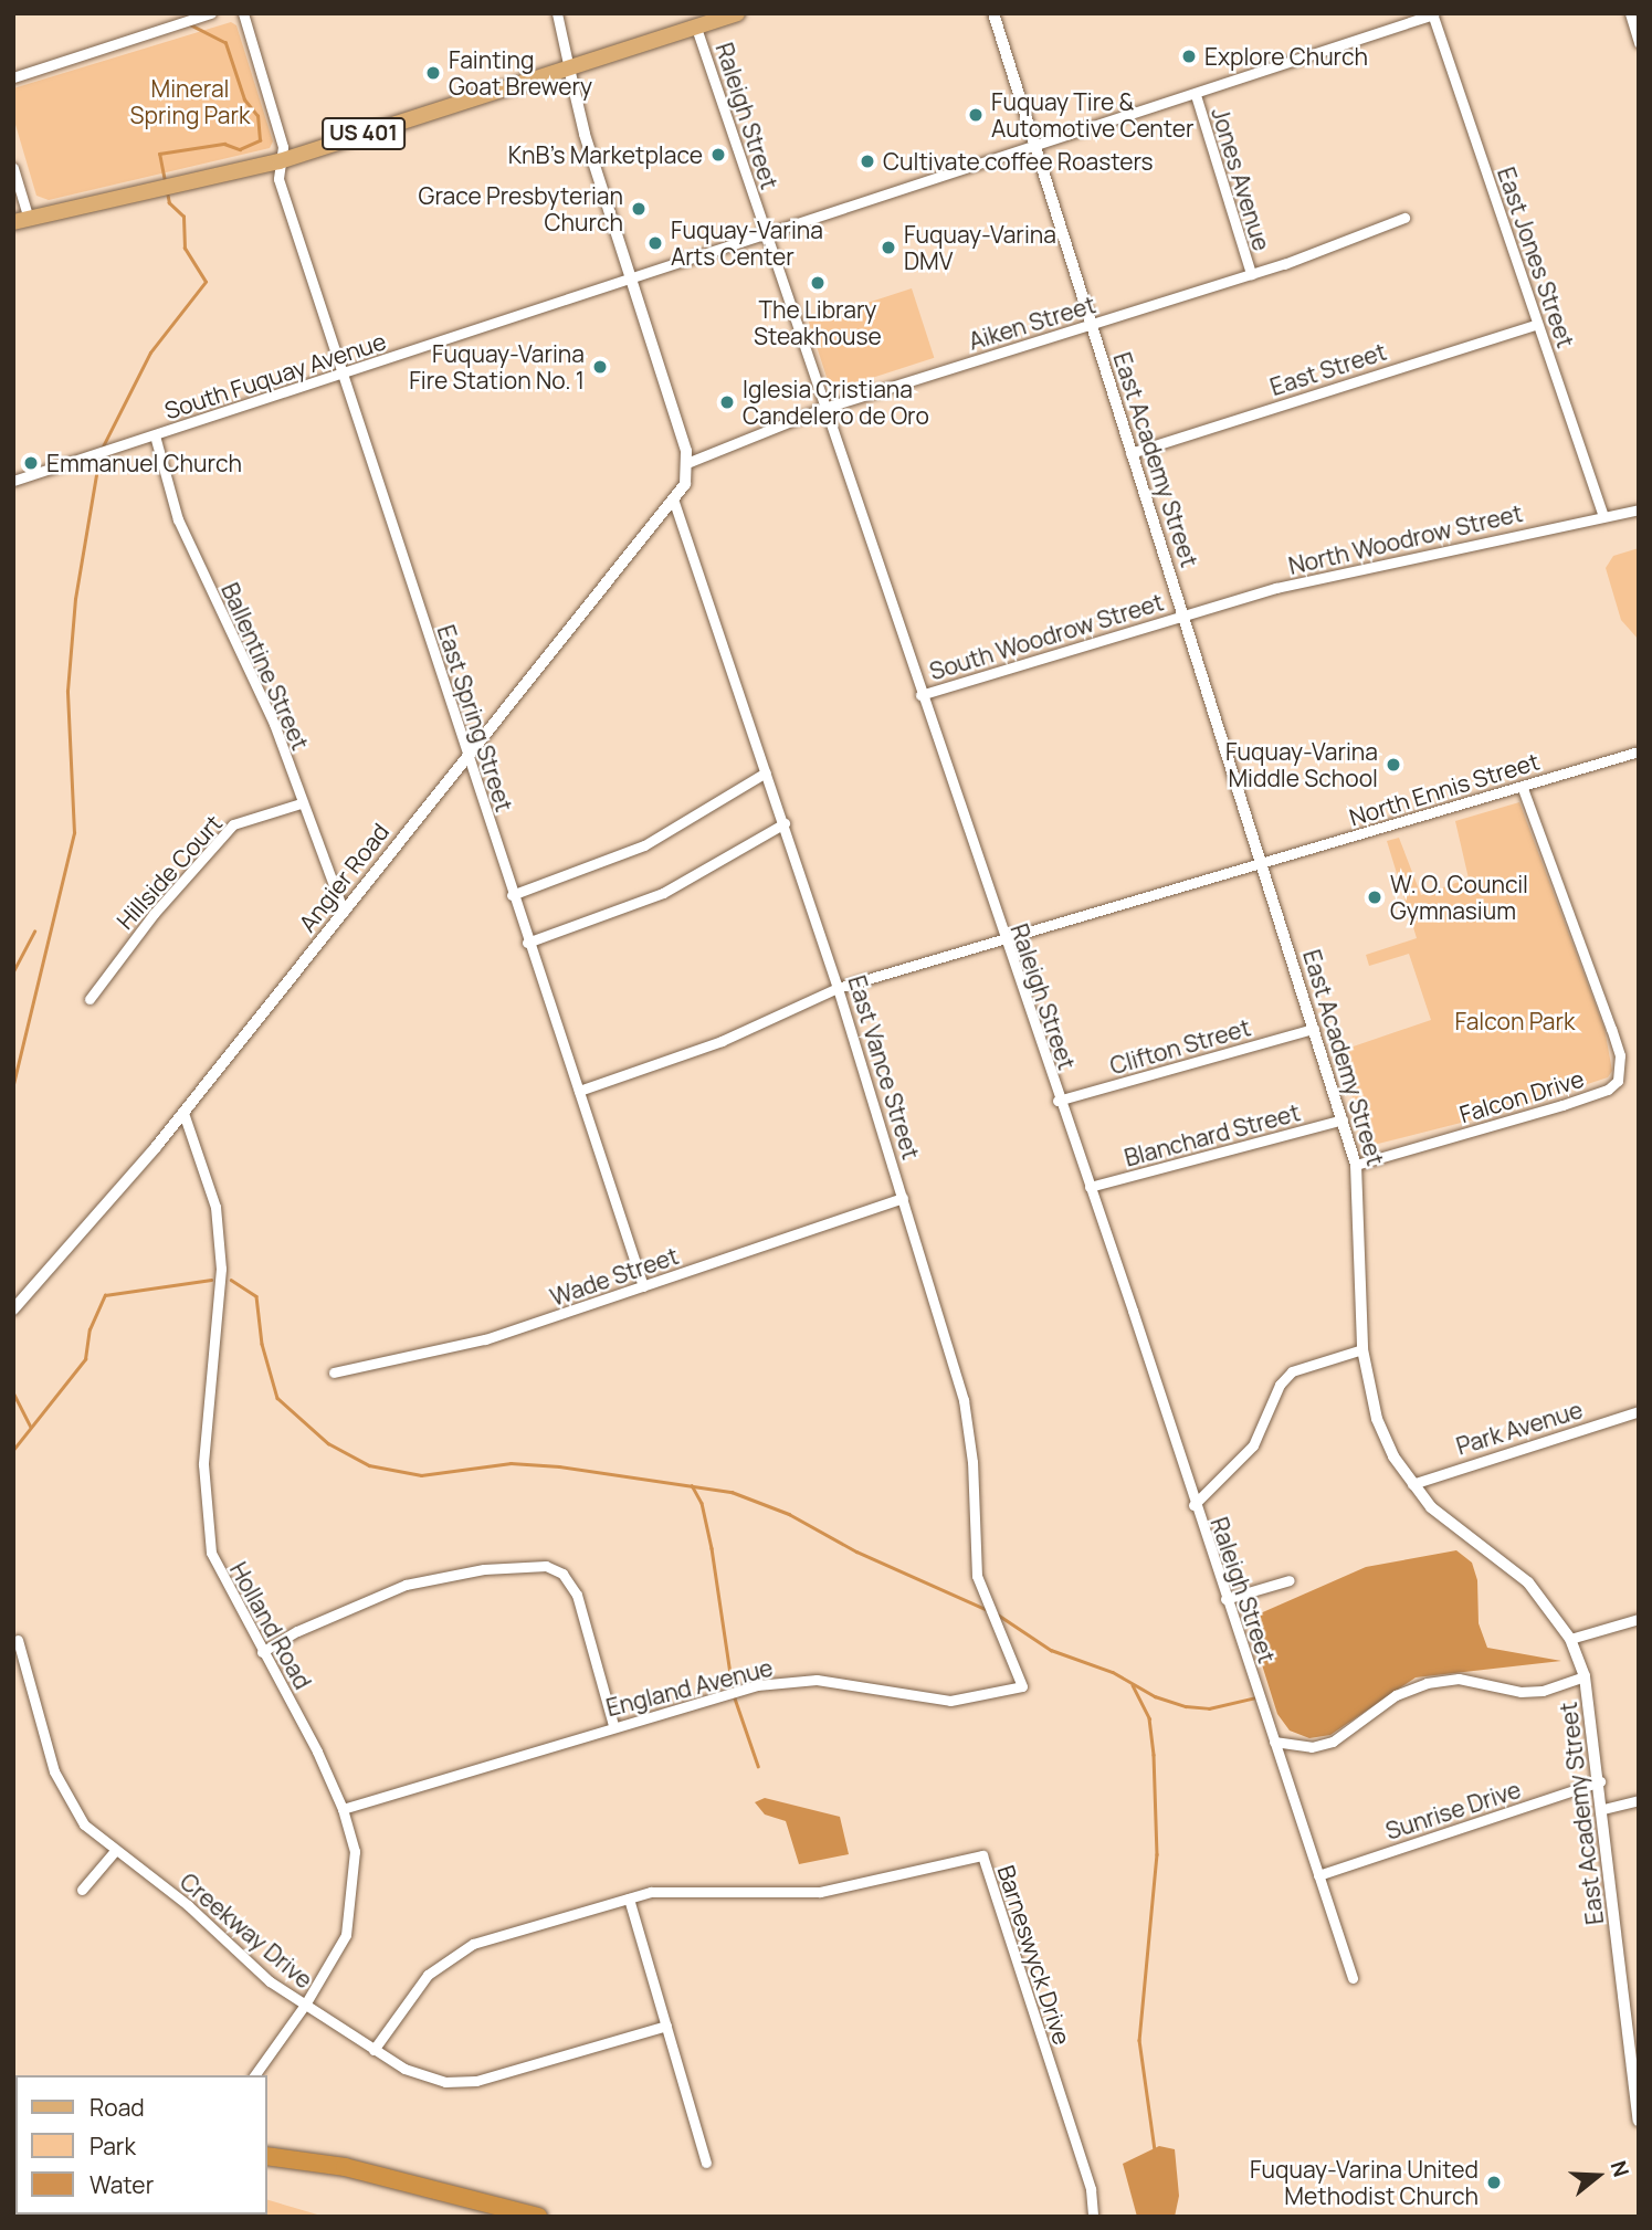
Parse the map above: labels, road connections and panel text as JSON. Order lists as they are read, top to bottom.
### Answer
{
  "streets": {
    "main road": ["US 401"],
    "street": [
      "Raleigh Street",
      "Jones Avenue",
      "East Jones Street",
      "Aiken Street",
      "East Street",
      "South Fuquay Avenue",
      "East Academy Street",
      "North Woodrow Street",
      "South Woodrow Street",
      "Ballentine Street",
      "East Spring Street",
      "North Ennis Street",
      "Hillside Court",
      "Angier Road",
      "Clifton Street",
      "East Vance Street",
      "Falcon Drive",
      "Blanchard Street",
      "Wade Street",
      "Park Avenue",
      "Holland Road",
      "England Avenue",
      "Sunrise Drive",
      "Creekway Drive",
      "Barneswyck Drive"
    ]
  },
  "crossings": [
    ["Raleigh Street", "US 401"],
    ["Raleigh Street", "Aiken Street"],
    ["Raleigh Street", "South Fuquay Avenue"],
    ["Raleigh Street", "South Woodrow Street"],
    ["Raleigh Street", "North Ennis Street"],
    ["Raleigh Street", "Clifton Street"],
    ["Raleigh Street", "Blanchard Street"],
    ["Raleigh Street", "Sunrise Drive"],
    ["US 401", "East Spring Street"],
    ["Jones Avenue", "Aiken Street"],
    ["Jones Avenue", "South Fuquay Avenue"],
    ["East Jones Street", "East Street"],
    ["East Jones Street", "South Fuquay Avenue"],
    ["East Jones Street", "North Woodrow Street"],
    ["Aiken Street", "East Academy Street"],
    ["Aiken Street", "Angier Road"],
    ["East Street", "East Academy Street"],
    ["South Fuquay Avenue", "East Academy Street"],
    ["South Fuquay Avenue", "Ballentine Street"],
    ["South Fuquay Avenue", "East Spring Street"],
    ["East Academy Street", "North Woodrow Street"],
    ["East Academy Street", "South Woodrow Street"],
    ["East Academy Street", "North Ennis Street"],
    ["East Academy Street", "Clifton Street"],
    ["East Academy Street", "Falcon Drive"],
    ["East Academy Street", "Blanchard Street"],
    ["East Academy Street", "Park Avenue"],
    ["East Academy Street", "Sunrise Drive"],
    ["North Woodrow Street", "South Woodrow Street"],
    ["Ballentine Street", "Hillside Court"],
    ["Ballentine Street", "Angier Road"],
    ["East Spring Street", "North Ennis Street"],
    ["East Spring Street", "Angier Road"],
    ["East Spring Street", "Wade Street"],
    ["North Ennis Street", "East Vance Street"],
    ["North Ennis Street", "Falcon Drive"],
    ["Angier Road", "East Vance Street"],
    ["Angier Road", "Holland Road"],
    ["East Vance Street", "Wade Street"],
    ["East Vance Street", "England Avenue"],
    ["Holland Road", "England Avenue"],
    ["Holland Road", "Creekway Drive"],
    ["Creekway Drive", "Barneswyck Drive"]
  ],
  "parks": ["Mineral Spring Park", "Falcon Park"],
  "places": [
    "Explore Church",
    "Fainting Goat Brewery",
    "Fuquay Tire & Automotive Center",
    "KnB's Marketplace",
    "Cultivate coffee Roasters",
    "Grace Presbyterian Church",
    "Fuquay-Varina Arts Center",
    "Fuquay-Varina DMV",
    "The Library Steakhouse",
    "Fuquay-Varina Fire Station No. 1",
    "Iglesia Cristiana Candelero de Oro",
    "Emmanuel Church",
    "Fuquay-Varina Middle School",
    "W. O. Council Gymnasium",
    "Fuquay-Varina United Methodist Church"
  ],
  "legend": ["Road", "Park", "Water"],
  "north": "right"
}
